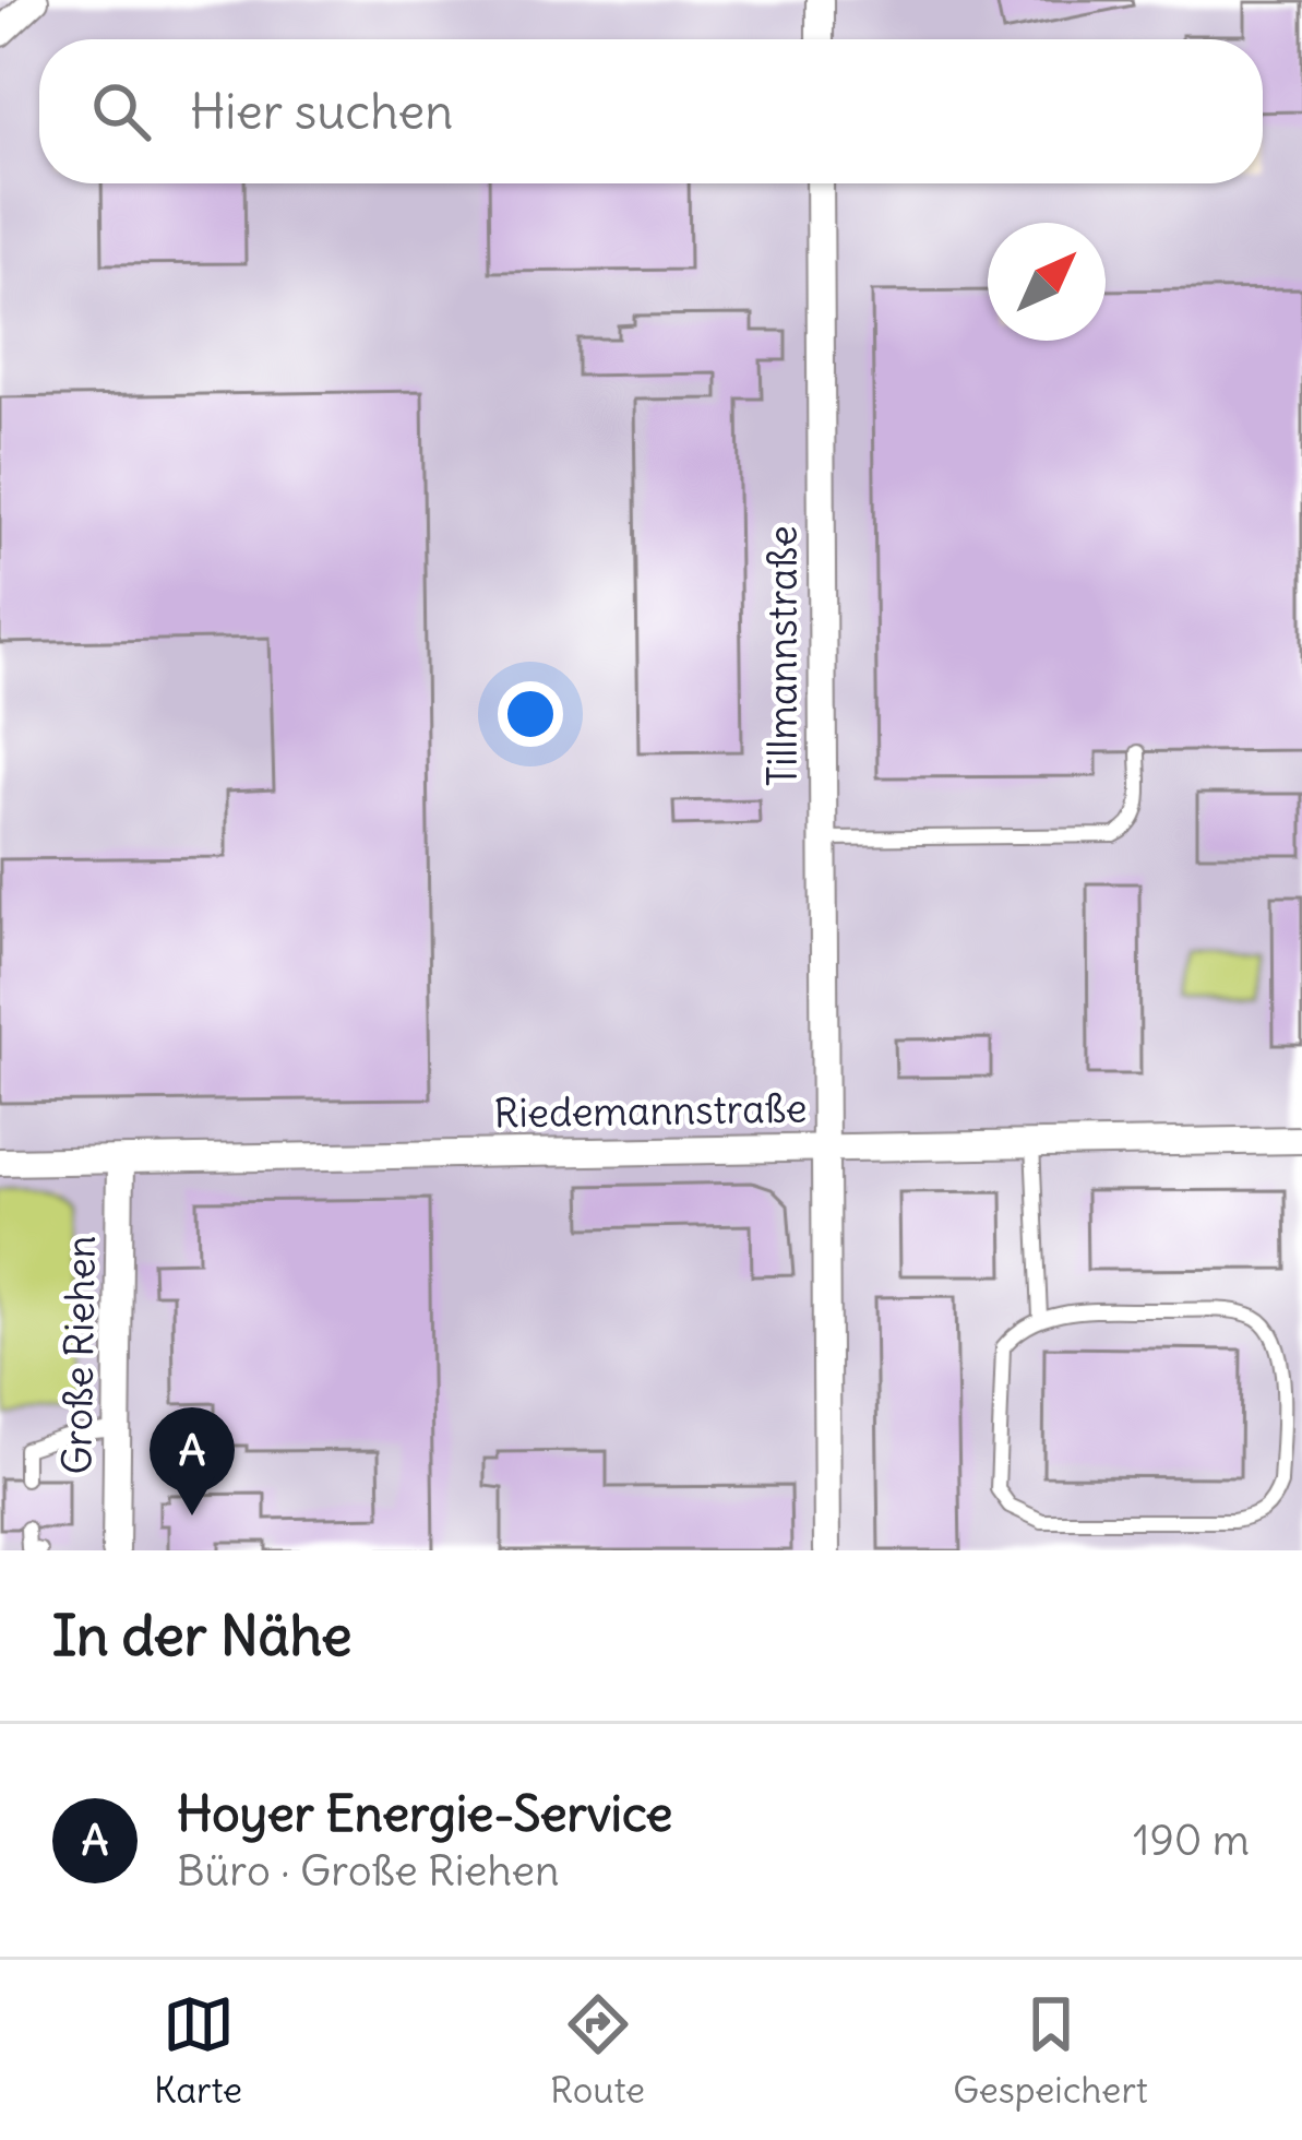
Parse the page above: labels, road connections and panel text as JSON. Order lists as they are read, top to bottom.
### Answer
{
  "streets": {
    "street": ["Tillmannstraße", "Riedemannstraße", "Große Riehen"]
  },
  "crossings": [
    ["Tillmannstraße", "Riedemannstraße"],
    ["Riedemannstraße", "Große Riehen"]
  ],
  "north": "top right",
  "page": {
    "search": "Hier suchen",
    "pins": "A",
    "heading": "In der Nähe",
    "list": [
      {
        "mark": "A",
        "name": "Hoyer Energie-Service",
        "note": "Büro · Große Riehen",
        "value": "190 m"
      }
    ],
    "nav": ["Karte", "Route", "Gespeichert"]
  }
}
